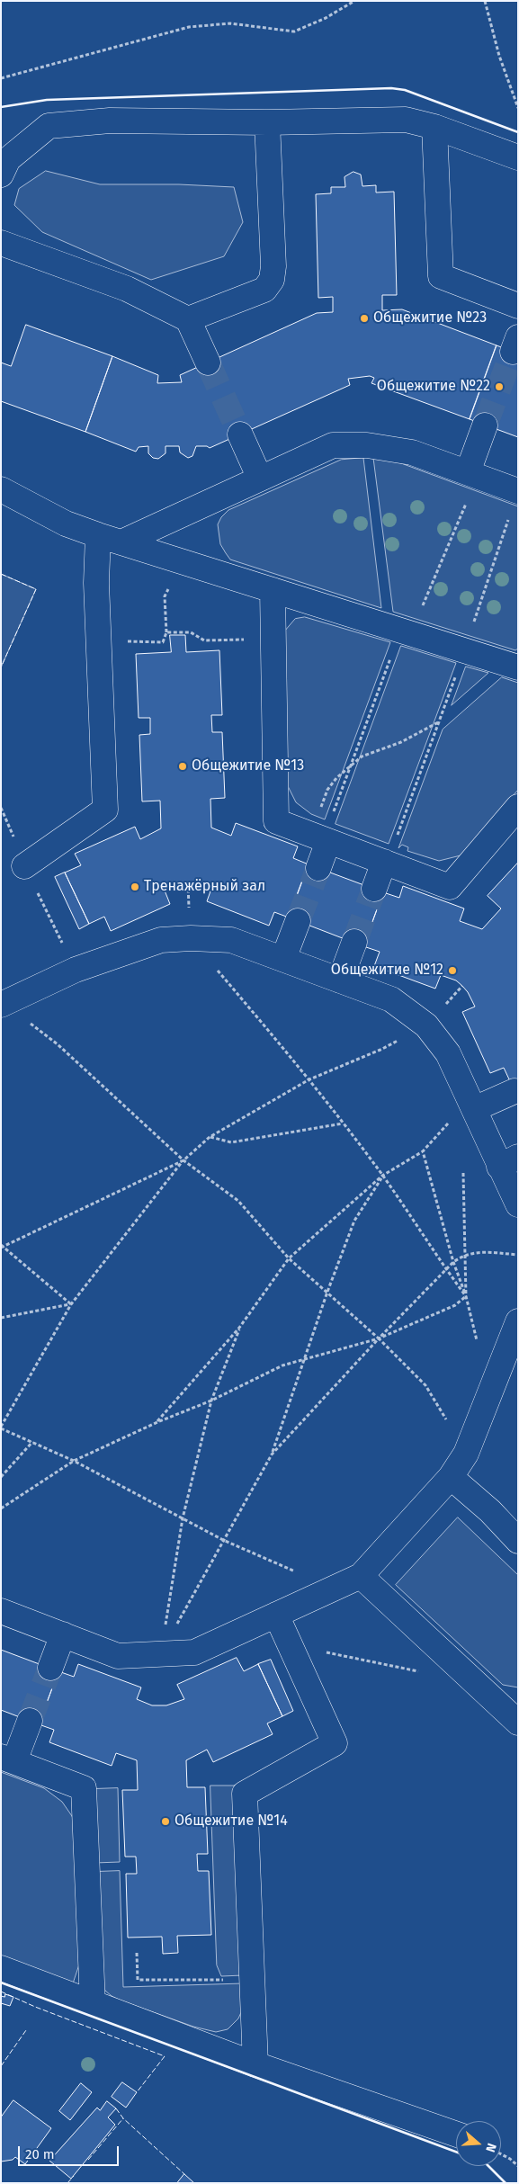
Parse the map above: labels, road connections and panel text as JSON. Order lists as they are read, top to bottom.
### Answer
{
  "places": [
    "Общежитие №23",
    "Общежитие №22",
    "Общежитие №13",
    "Тренажёрный зал",
    "Общежитие №12",
    "Общежитие №14"
  ],
  "scale_bar": "20 m",
  "north": "right"
}
